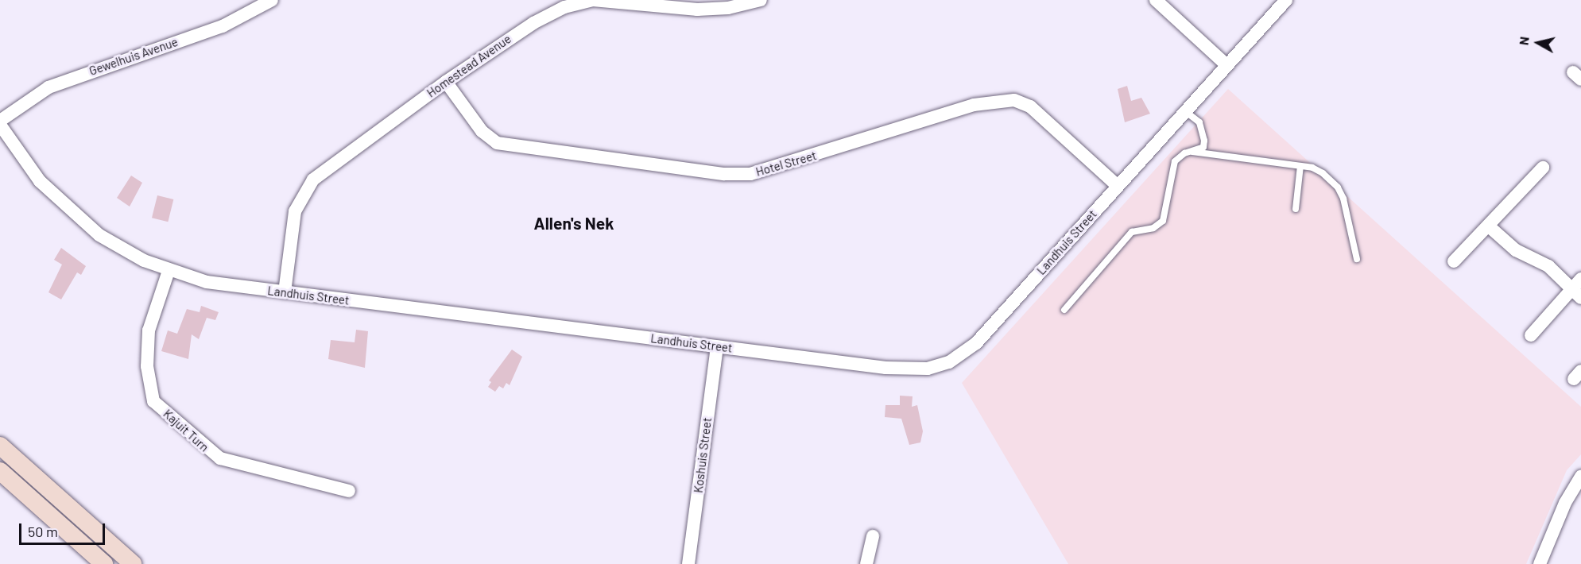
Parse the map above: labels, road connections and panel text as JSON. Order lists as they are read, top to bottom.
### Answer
{
  "streets": {
    "street": [
      "Gewelhuis Avenue",
      "Homestead Avenue",
      "Hotel Street",
      "Landhuis Street",
      "Kajuit Turn",
      "Koshuis Street"
    ]
  },
  "crossings": [
    ["Homestead Avenue", "Hotel Street"],
    ["Homestead Avenue", "Landhuis Street"],
    ["Hotel Street", "Landhuis Street"],
    ["Landhuis Street", "Kajuit Turn"],
    ["Landhuis Street", "Koshuis Street"]
  ],
  "districts": ["Allen's Nek"],
  "scale_bar": "50 m",
  "north": "left"
}
